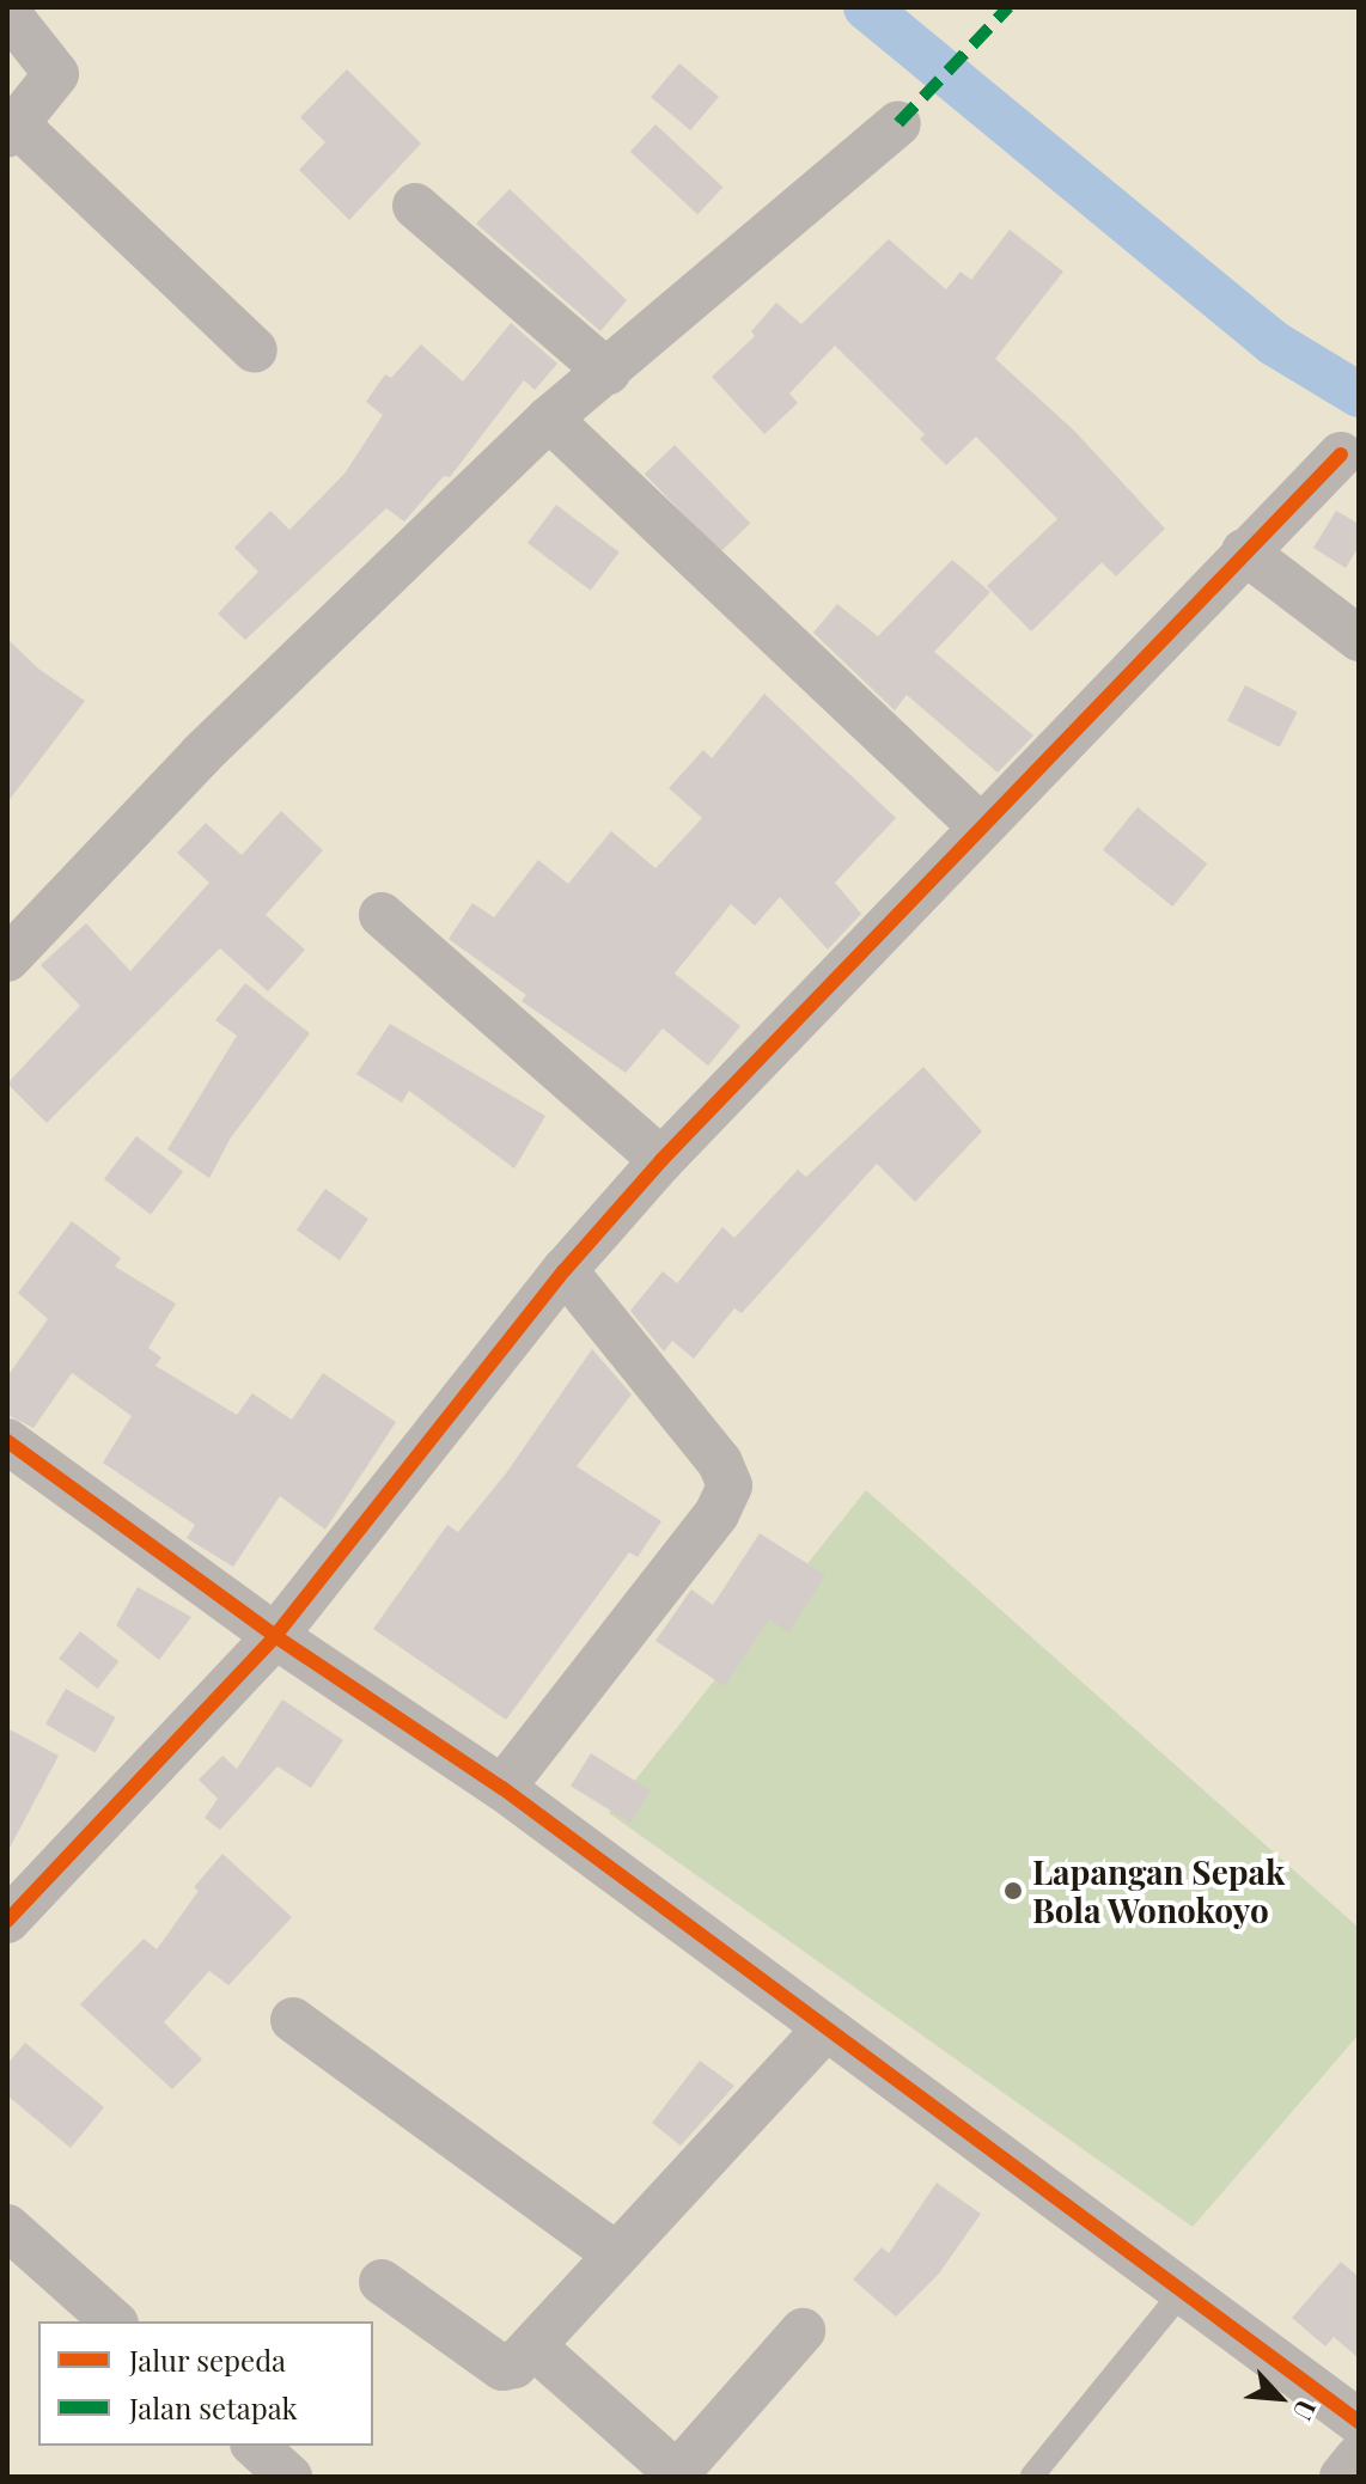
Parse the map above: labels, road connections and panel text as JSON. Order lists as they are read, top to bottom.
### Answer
{
  "places": ["Lapangan Sepak Bola Wonokoyo"],
  "legend": ["Jalur sepeda", "Jalan setapak"],
  "north": "bottom right"
}
